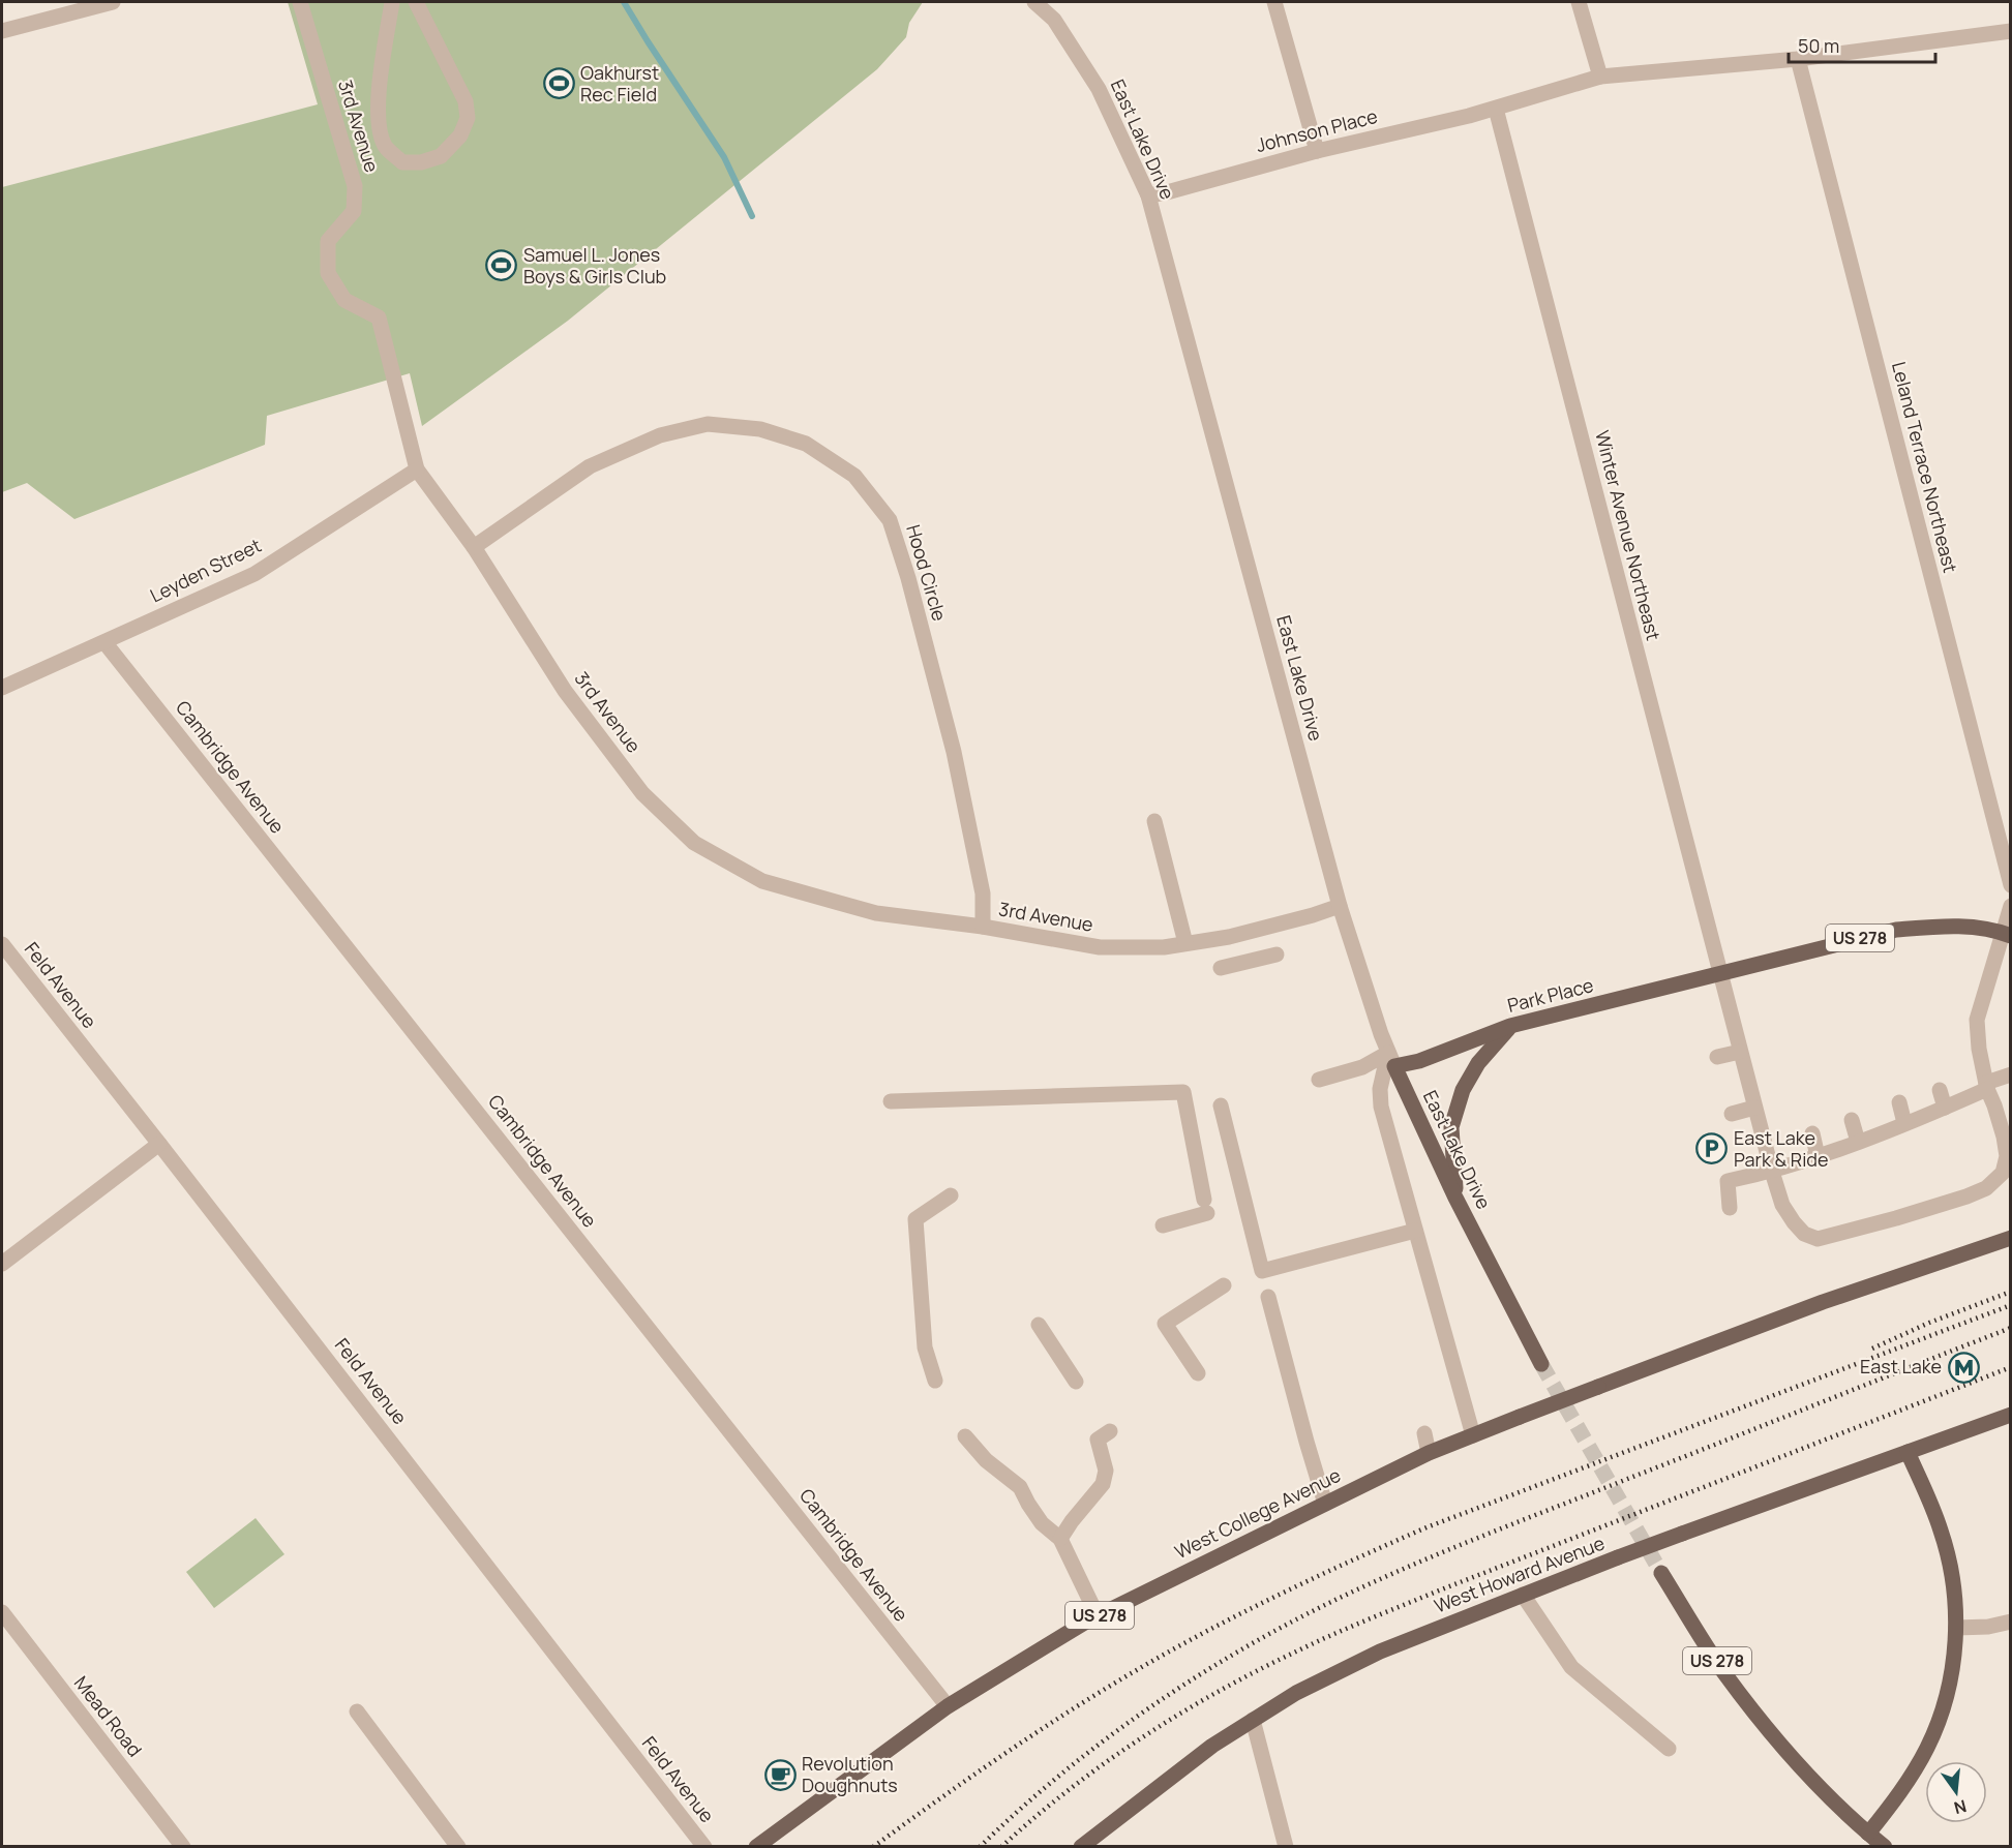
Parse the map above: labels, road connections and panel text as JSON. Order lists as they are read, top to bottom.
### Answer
{
  "streets": {
    "main road": [
      "East Lake Drive",
      "US 278",
      "Park Place",
      "West College Avenue",
      "West Howard Avenue"
    ],
    "street": [
      "3rd Avenue",
      "Johnson Place",
      "Leland Terrace Northeast",
      "Winter Avenue Northeast",
      "Leyden Street",
      "Hood Circle",
      "Cambridge Avenue",
      "Feld Avenue",
      "Mead Road"
    ]
  },
  "crossings": [
    ["3rd Avenue", "East Lake Drive"],
    ["3rd Avenue", "Leyden Street"],
    ["3rd Avenue", "Hood Circle"],
    ["Johnson Place", "East Lake Drive"],
    ["Johnson Place", "Leland Terrace Northeast"],
    ["Johnson Place", "Winter Avenue Northeast"],
    ["East Lake Drive", "Park Place"],
    ["Winter Avenue Northeast", "US 278"],
    ["Winter Avenue Northeast", "Park Place"],
    ["Leyden Street", "Cambridge Avenue"],
    ["Cambridge Avenue", "West College Avenue"],
    ["US 278", "Park Place"]
  ],
  "places": {
    "sports": ["Oakhurst Rec Field", "Samuel L. Jones Boys & Girls Club"],
    "parking": ["East Lake Park & Ride"],
    "metro station": ["East Lake"],
    "cafe": ["Revolution Doughnuts"]
  },
  "scale_bar": "50 m",
  "north": "bottom"
}
